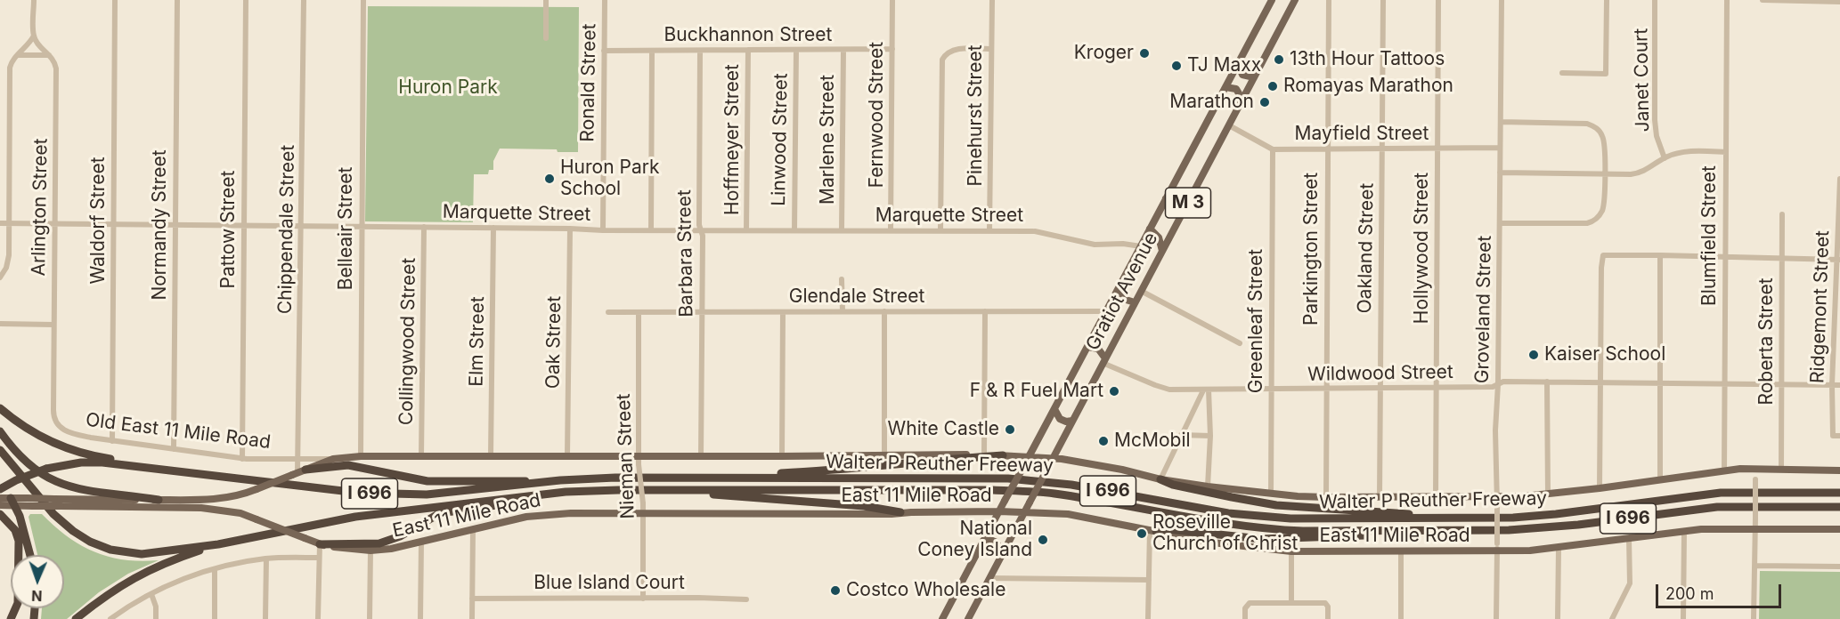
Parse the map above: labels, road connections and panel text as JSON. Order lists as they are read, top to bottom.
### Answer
{
  "streets": {
    "highway": ["Walter P Reuther Freeway", "I 696"],
    "main road": ["M 3", "Gratiot Avenue", "East 11 Mile Road"],
    "street": [
      "Buckhannon Street",
      "Janet Court",
      "Ronald Street",
      "Fernwood Street",
      "Pinehurst Street",
      "Mayfield Street",
      "Hoffmeyer Street",
      "Linwood Street",
      "Marlene Street",
      "Arlington Street",
      "Marquette Street",
      "Waldorf Street",
      "Normandy Street",
      "Belleair Street",
      "Pattow Street",
      "Chippendale Street",
      "Blumfield Street",
      "Oakland Street",
      "Hollywood Street",
      "Parkington Street",
      "Barbara Street",
      "Glendale Street",
      "Ridgemont Street",
      "Groveland Street",
      "Greenleaf Street",
      "Collingwood Street",
      "Elm Street",
      "Roberta Street",
      "Oak Street",
      "Wildwood Street",
      "Old East 11 Mile Road",
      "Nieman Street",
      "Blue Island Court"
    ]
  },
  "crossings": [
    ["Buckhannon Street", "Ronald Street"],
    ["Buckhannon Street", "Fernwood Street"],
    ["Buckhannon Street", "Hoffmeyer Street"],
    ["Buckhannon Street", "Linwood Street"],
    ["Buckhannon Street", "Marlene Street"],
    ["Buckhannon Street", "Barbara Street"],
    ["Ronald Street", "Marquette Street"],
    ["Fernwood Street", "Marquette Street"],
    ["Pinehurst Street", "Marquette Street"],
    ["Mayfield Street", "Oakland Street"],
    ["Mayfield Street", "Hollywood Street"],
    ["Mayfield Street", "Parkington Street"],
    ["Mayfield Street", "Gratiot Avenue"],
    ["Mayfield Street", "Groveland Street"],
    ["Mayfield Street", "Greenleaf Street"],
    ["Hoffmeyer Street", "Marquette Street"],
    ["Linwood Street", "Marquette Street"],
    ["Marlene Street", "Marquette Street"],
    ["M 3", "Gratiot Avenue"],
    ["M 3", "East 11 Mile Road"],
    ["Arlington Street", "Marquette Street"],
    ["Arlington Street", "Old East 11 Mile Road"],
    ["Marquette Street", "Waldorf Street"],
    ["Marquette Street", "Normandy Street"],
    ["Marquette Street", "Belleair Street"],
    ["Marquette Street", "Pattow Street"],
    ["Marquette Street", "Chippendale Street"],
    ["Marquette Street", "Barbara Street"],
    ["Marquette Street", "Gratiot Avenue"],
    ["Marquette Street", "Collingwood Street"],
    ["Marquette Street", "Elm Street"],
    ["Marquette Street", "Oak Street"],
    ["Waldorf Street", "Old East 11 Mile Road"],
    ["Normandy Street", "Old East 11 Mile Road"],
    ["Belleair Street", "East 11 Mile Road"],
    ["Pattow Street", "Old East 11 Mile Road"],
    ["Chippendale Street", "Old East 11 Mile Road"],
    ["Chippendale Street", "East 11 Mile Road"],
    ["Blumfield Street", "Wildwood Street"],
    ["Blumfield Street", "East 11 Mile Road"],
    ["Oakland Street", "Wildwood Street"],
    ["Oakland Street", "East 11 Mile Road"],
    ["Hollywood Street", "Wildwood Street"],
    ["Hollywood Street", "East 11 Mile Road"],
    ["Parkington Street", "Wildwood Street"],
    ["Parkington Street", "East 11 Mile Road"],
    ["Barbara Street", "Glendale Street"],
    ["Barbara Street", "East 11 Mile Road"],
    ["Gratiot Avenue", "Glendale Street"],
    ["Gratiot Avenue", "Wildwood Street"],
    ["Gratiot Avenue", "East 11 Mile Road"],
    ["Glendale Street", "Nieman Street"],
    ["Ridgemont Street", "Wildwood Street"],
    ["Groveland Street", "Wildwood Street"],
    ["Groveland Street", "East 11 Mile Road"],
    ["Greenleaf Street", "Wildwood Street"],
    ["Greenleaf Street", "East 11 Mile Road"],
    ["Collingwood Street", "East 11 Mile Road"],
    ["Elm Street", "East 11 Mile Road"],
    ["Roberta Street", "Wildwood Street"],
    ["Roberta Street", "East 11 Mile Road"],
    ["Oak Street", "East 11 Mile Road"],
    ["Old East 11 Mile Road", "East 11 Mile Road"],
    ["Nieman Street", "East 11 Mile Road"],
    ["Nieman Street", "Blue Island Court"]
  ],
  "parks": ["Huron Park"],
  "places": [
    "Kroger",
    "13th Hour Tattoos",
    "TJ Maxx",
    "Romayas Marathon",
    "Marathon",
    "Huron Park School",
    "Kaiser School",
    "F & R Fuel Mart",
    "White Castle",
    "McMobil",
    "Roseville Church of Christ",
    "National Coney Island",
    "Costco Wholesale"
  ],
  "scale_bar": "200 m",
  "north": "bottom"
}
